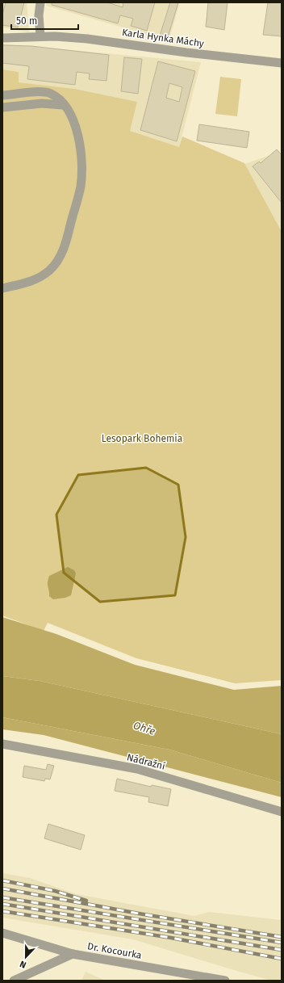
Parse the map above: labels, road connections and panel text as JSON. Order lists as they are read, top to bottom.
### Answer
{
  "streets": {
    "street": ["Karla Hynka Máchy", "Nádražní", "Dr. Kocourka"]
  },
  "water": ["Ohře"],
  "parks": ["Lesopark Bohemia"],
  "scale_bar": "50 m",
  "north": "bottom"
}
